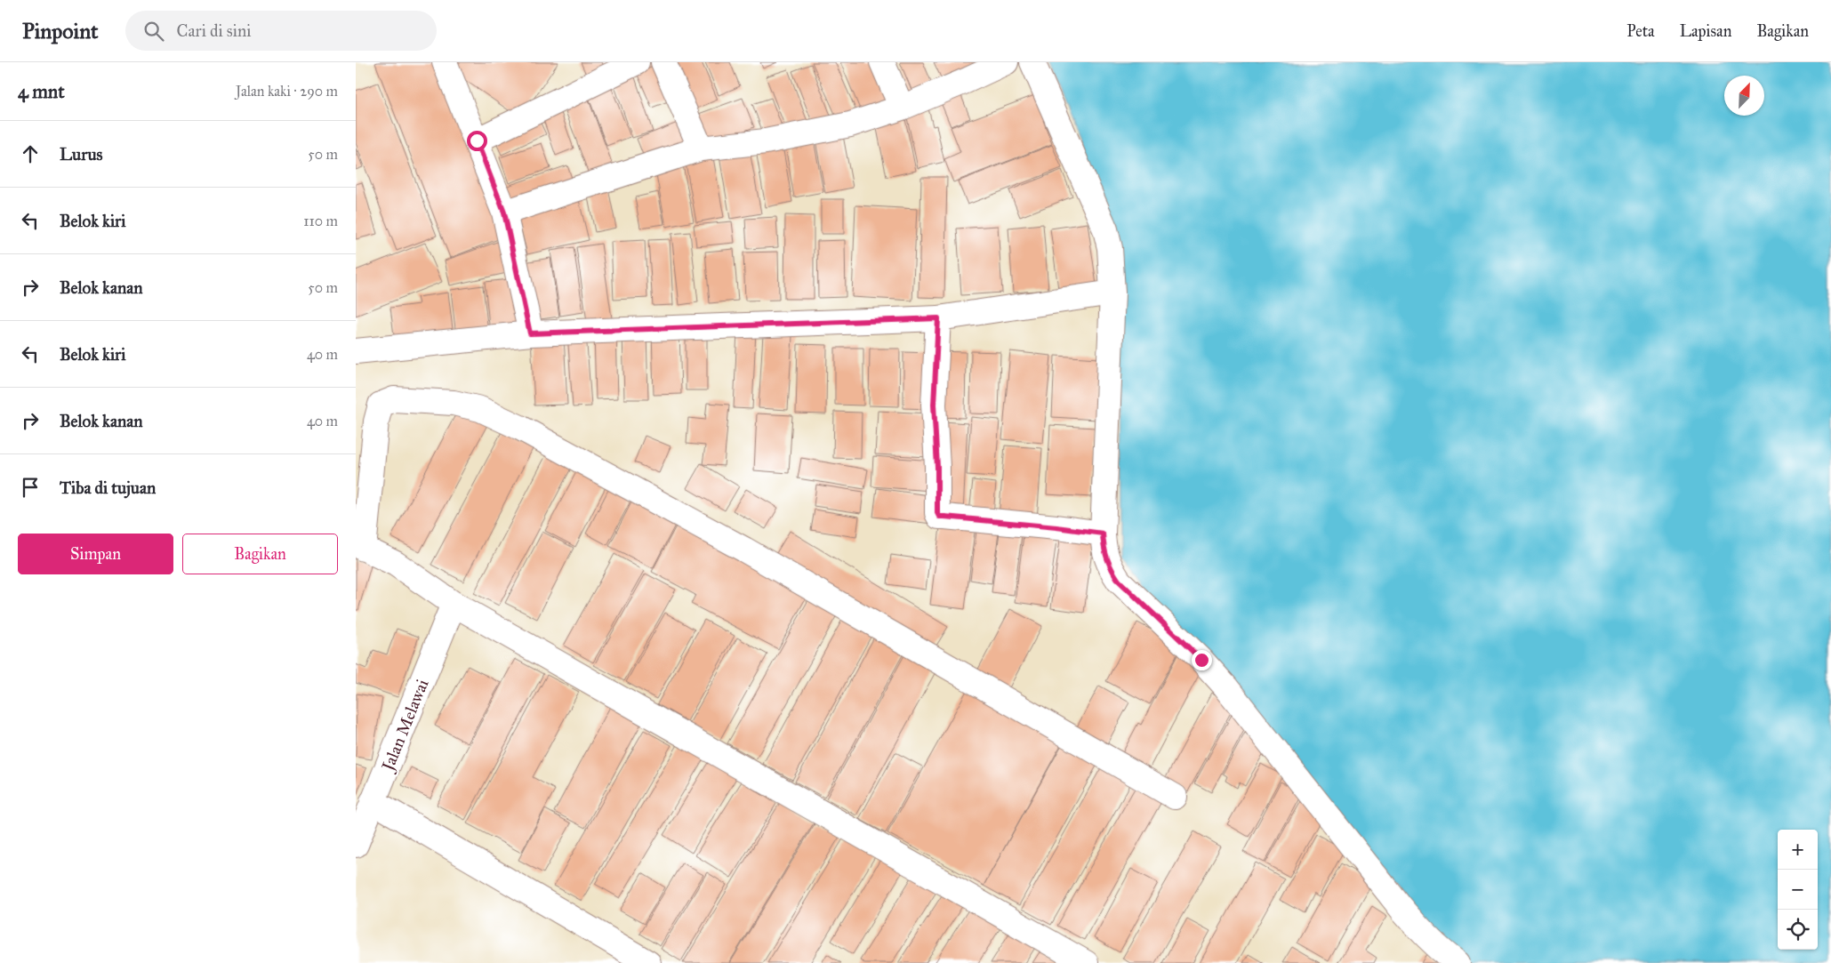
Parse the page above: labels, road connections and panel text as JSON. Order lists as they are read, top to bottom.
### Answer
{
  "streets": {
    "street": ["Jalan Melawai"]
  },
  "north": "top right",
  "page": {
    "header": "Pinpoint",
    "search": "Cari di sini",
    "nav": ["Peta", "Lapisan", "Bagikan"],
    "heading": ["4 mnt", "Jalan kaki · 290 m"],
    "list": [
      ["Lurus", "50 m"],
      ["Belok kiri", "110 m"],
      ["Belok kanan", "50 m"],
      ["Belok kiri", "40 m"],
      ["Belok kanan", "40 m"],
      "Tiba di tujuan"
    ],
    "buttons": ["Simpan", "Bagikan"],
    "map_buttons": ["+", "−"]
  }
}
